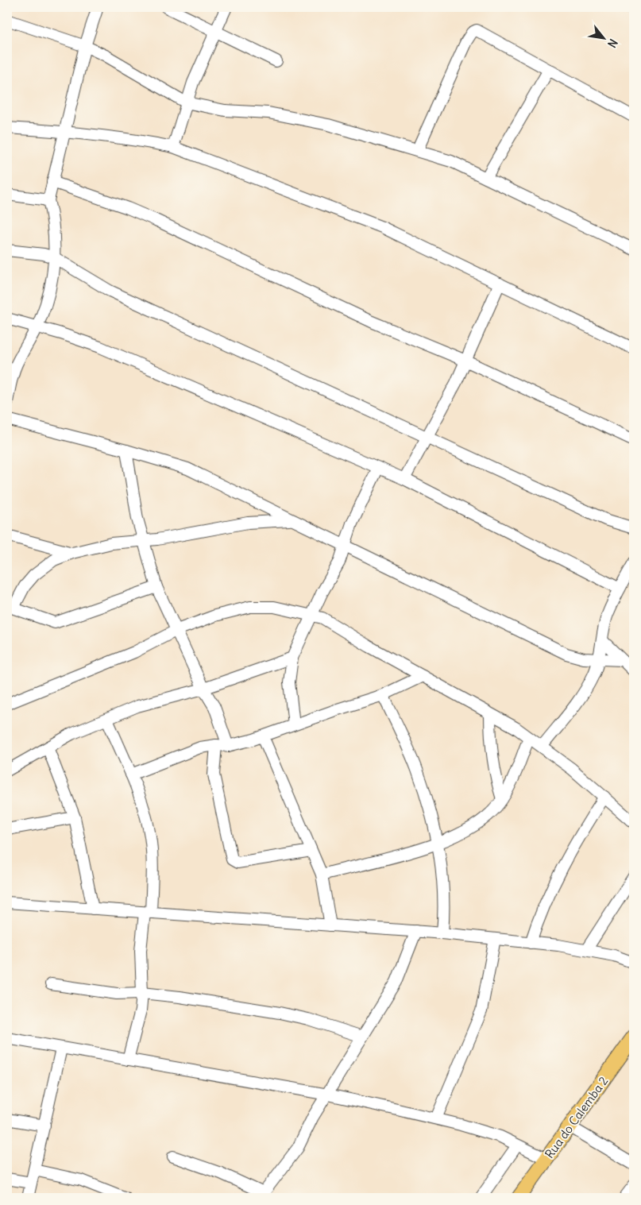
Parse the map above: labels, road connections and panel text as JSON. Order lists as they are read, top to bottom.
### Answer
{
  "streets": {
    "main road": ["Rua do Calemba 2"]
  },
  "north": "bottom right"
}
